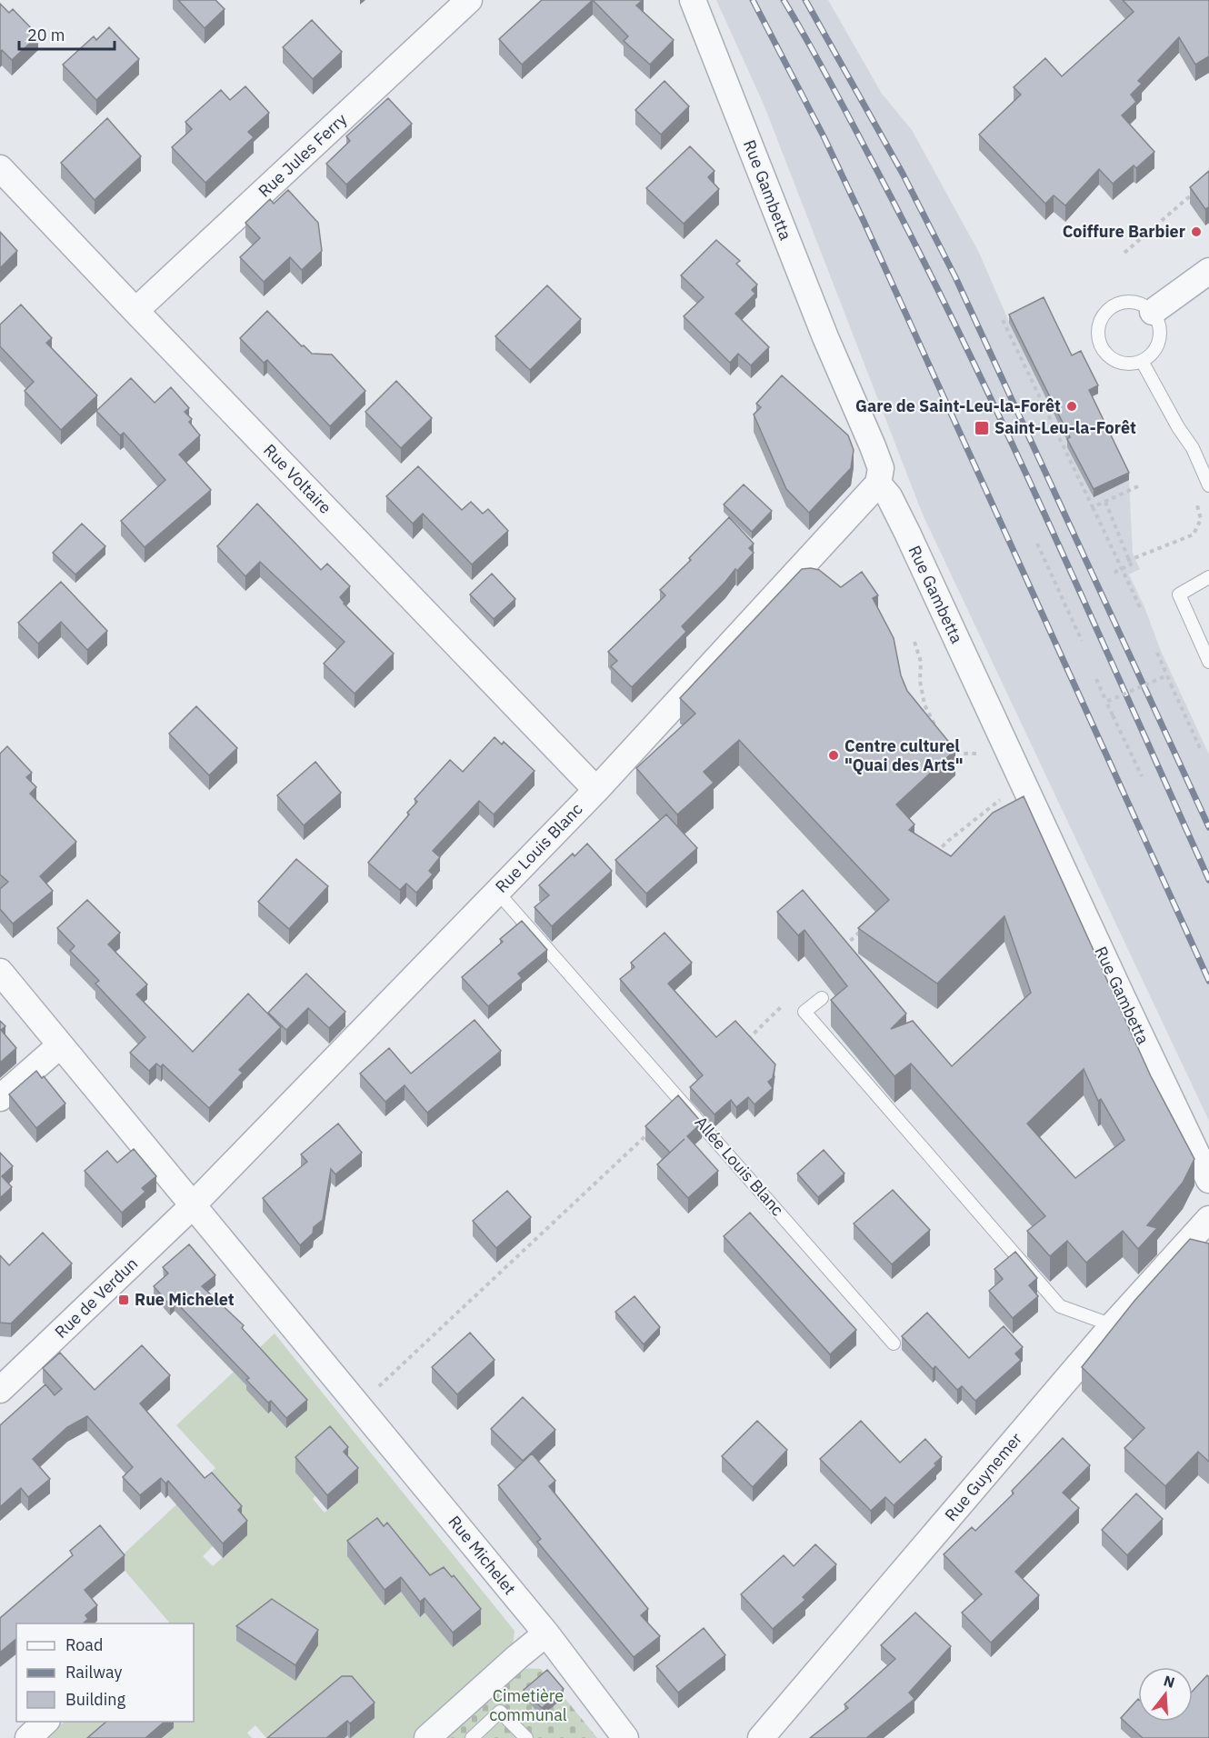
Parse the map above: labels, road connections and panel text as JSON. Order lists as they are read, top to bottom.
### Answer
{
  "streets": {
    "street": [
      "Rue Jules Ferry",
      "Rue Gambetta",
      "Rue Voltaire",
      "Rue Louis Blanc",
      "Rue de Verdun",
      "Rue Guynemer",
      "Rue Michelet"
    ],
    "lane": ["Allée Louis Blanc"]
  },
  "crossings": [
    ["Rue Jules Ferry", "Rue Voltaire"],
    ["Rue Gambetta", "Rue Louis Blanc"],
    ["Rue Voltaire", "Rue Louis Blanc"],
    ["Rue Louis Blanc", "Allée Louis Blanc"],
    ["Rue Louis Blanc", "Rue de Verdun"],
    ["Rue Louis Blanc", "Rue Michelet"],
    ["Rue de Verdun", "Rue Michelet"]
  ],
  "parks": ["Cimetière communal"],
  "places": {
    "other": ["Coiffure Barbier", "Gare de Saint-Leu-la-Forêt", "Centre culturel \"Quai des Arts\""],
    "transit": ["Saint-Leu-la-Forêt", "Rue Michelet"]
  },
  "legend": ["Road", "Railway", "Building"],
  "scale_bar": "20 m",
  "north": "top"
}
